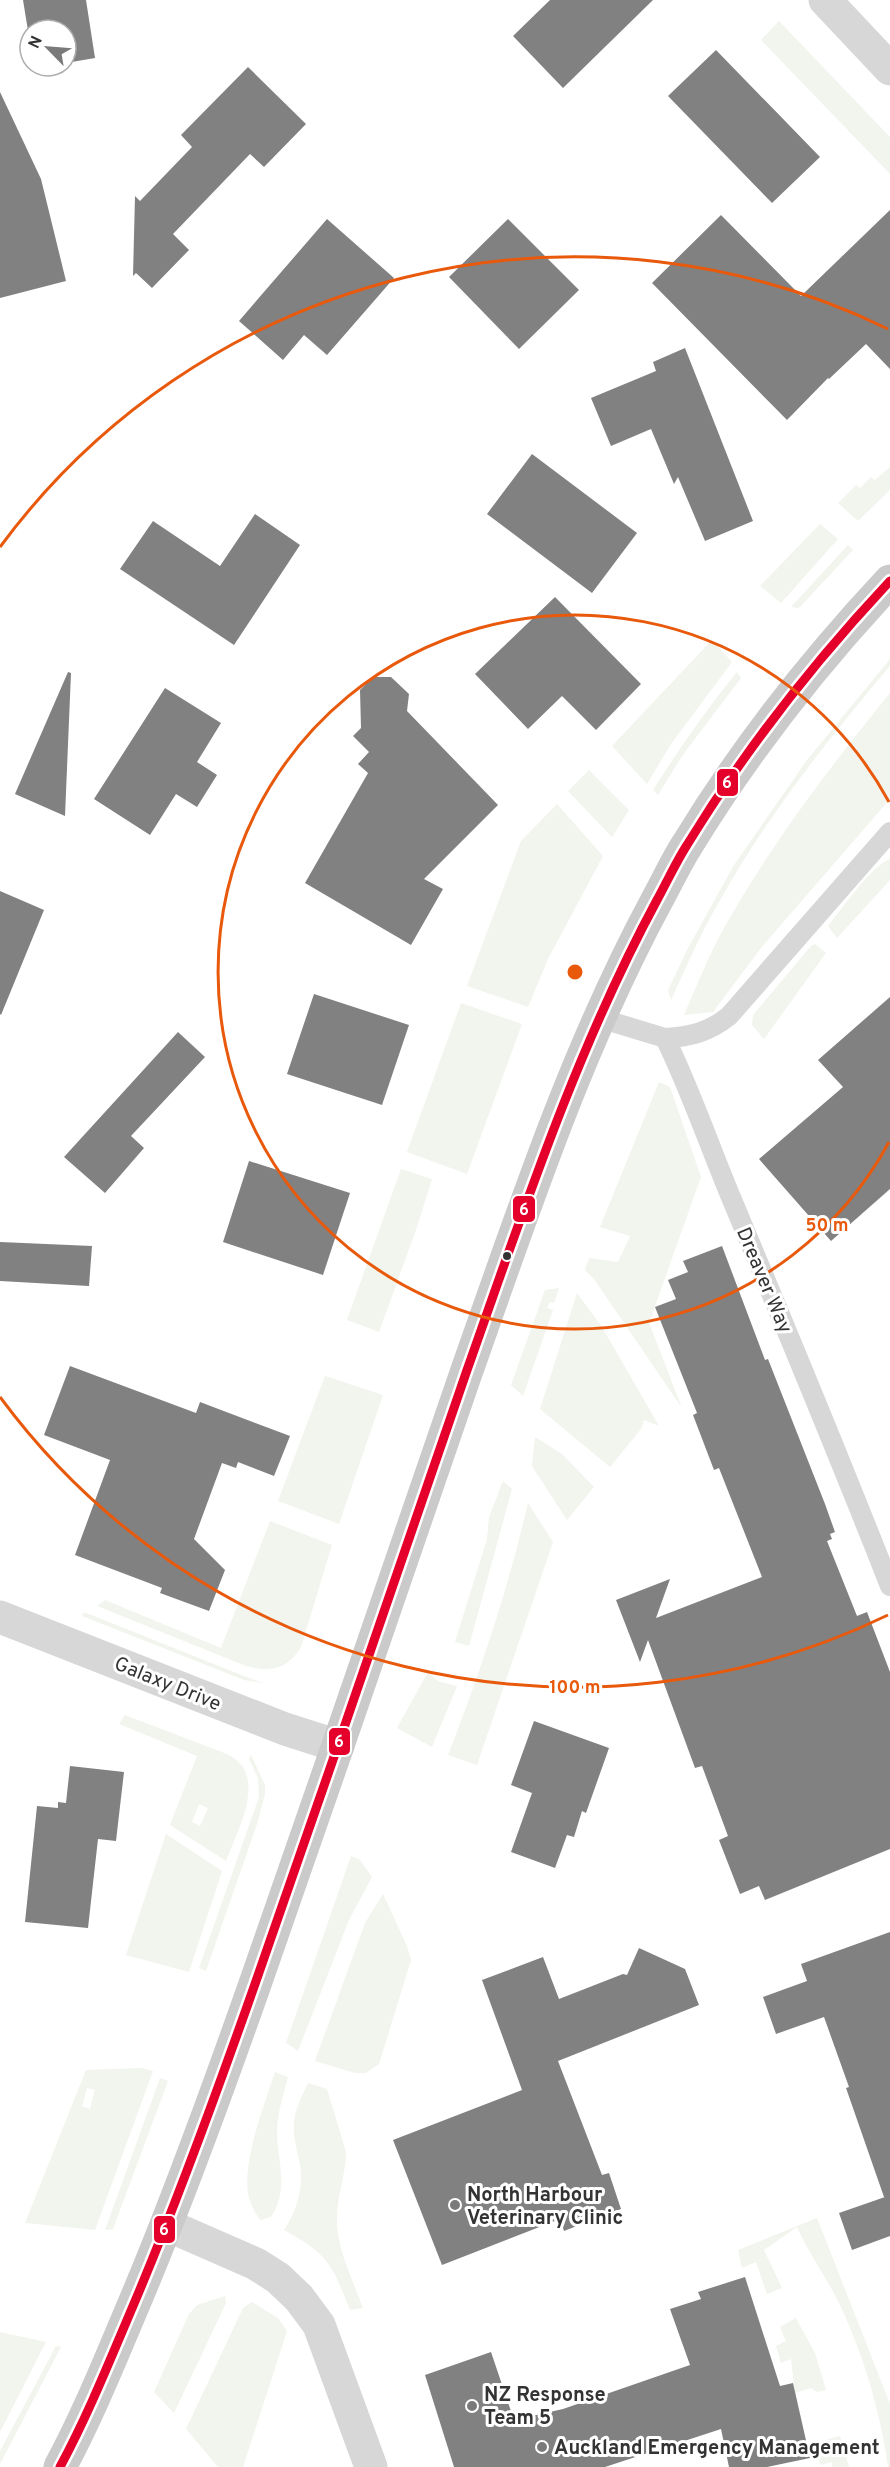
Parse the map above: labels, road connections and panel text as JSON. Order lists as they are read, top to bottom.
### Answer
{
  "streets": {
    "street": ["Galaxy Drive"],
    "lane": ["Dreaver Way"]
  },
  "places": ["North Harbour Veterinary Clinic", "NZ Response Team 5", "Auckland Emergency Management"],
  "lines": ["transit line 6"],
  "north": "top left",
  "rings": ["50 m", "100 m"]
}
